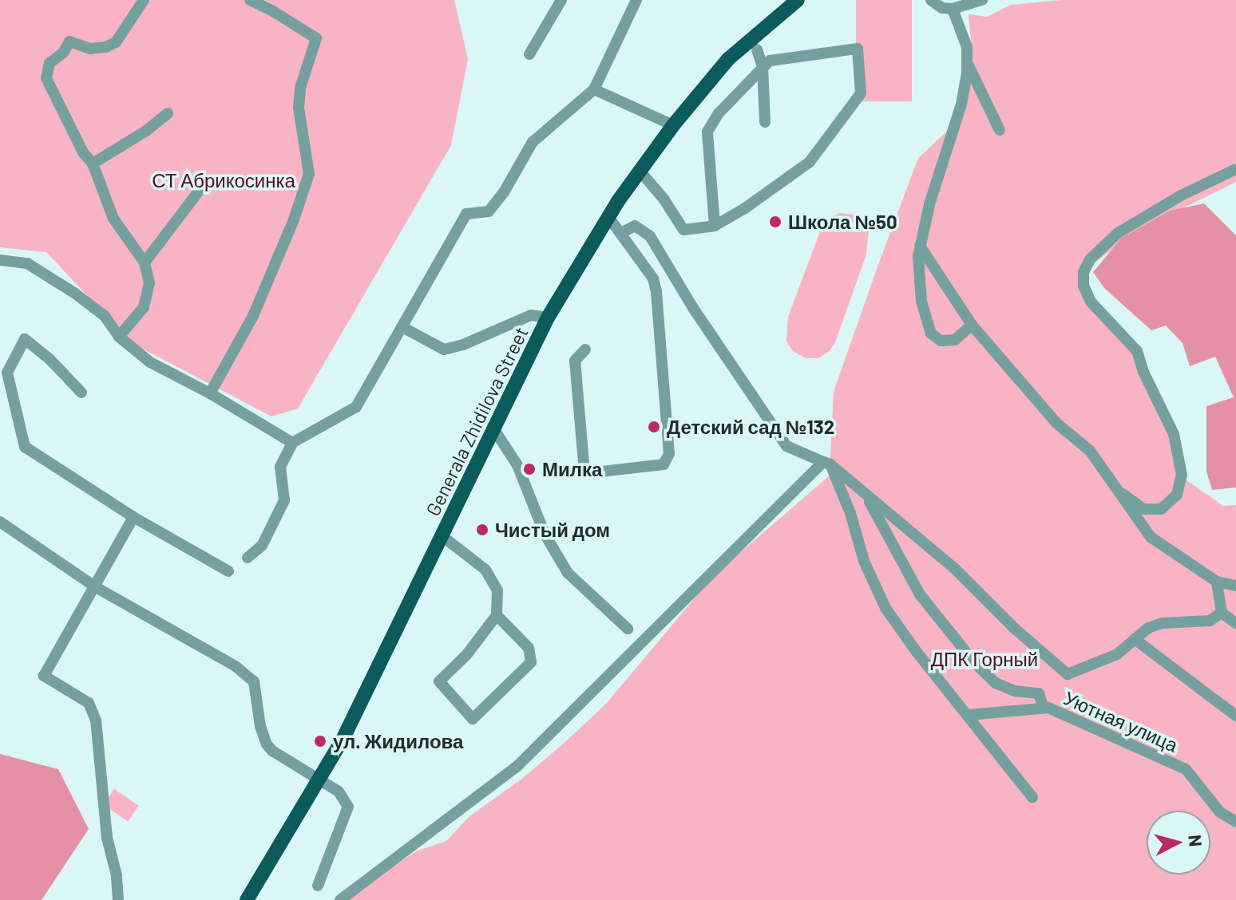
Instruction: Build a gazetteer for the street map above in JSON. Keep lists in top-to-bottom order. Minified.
{"streets":{"main road":["Generala Zhidilova Street"],"street":["Уютная улица"]},"parks":["СТ Абрикосинка","ДПК Горный"],"places":["Школа №50","Детский сад №132","Милка","Чистый дом","ул. Жидилова"],"north":"right"}
